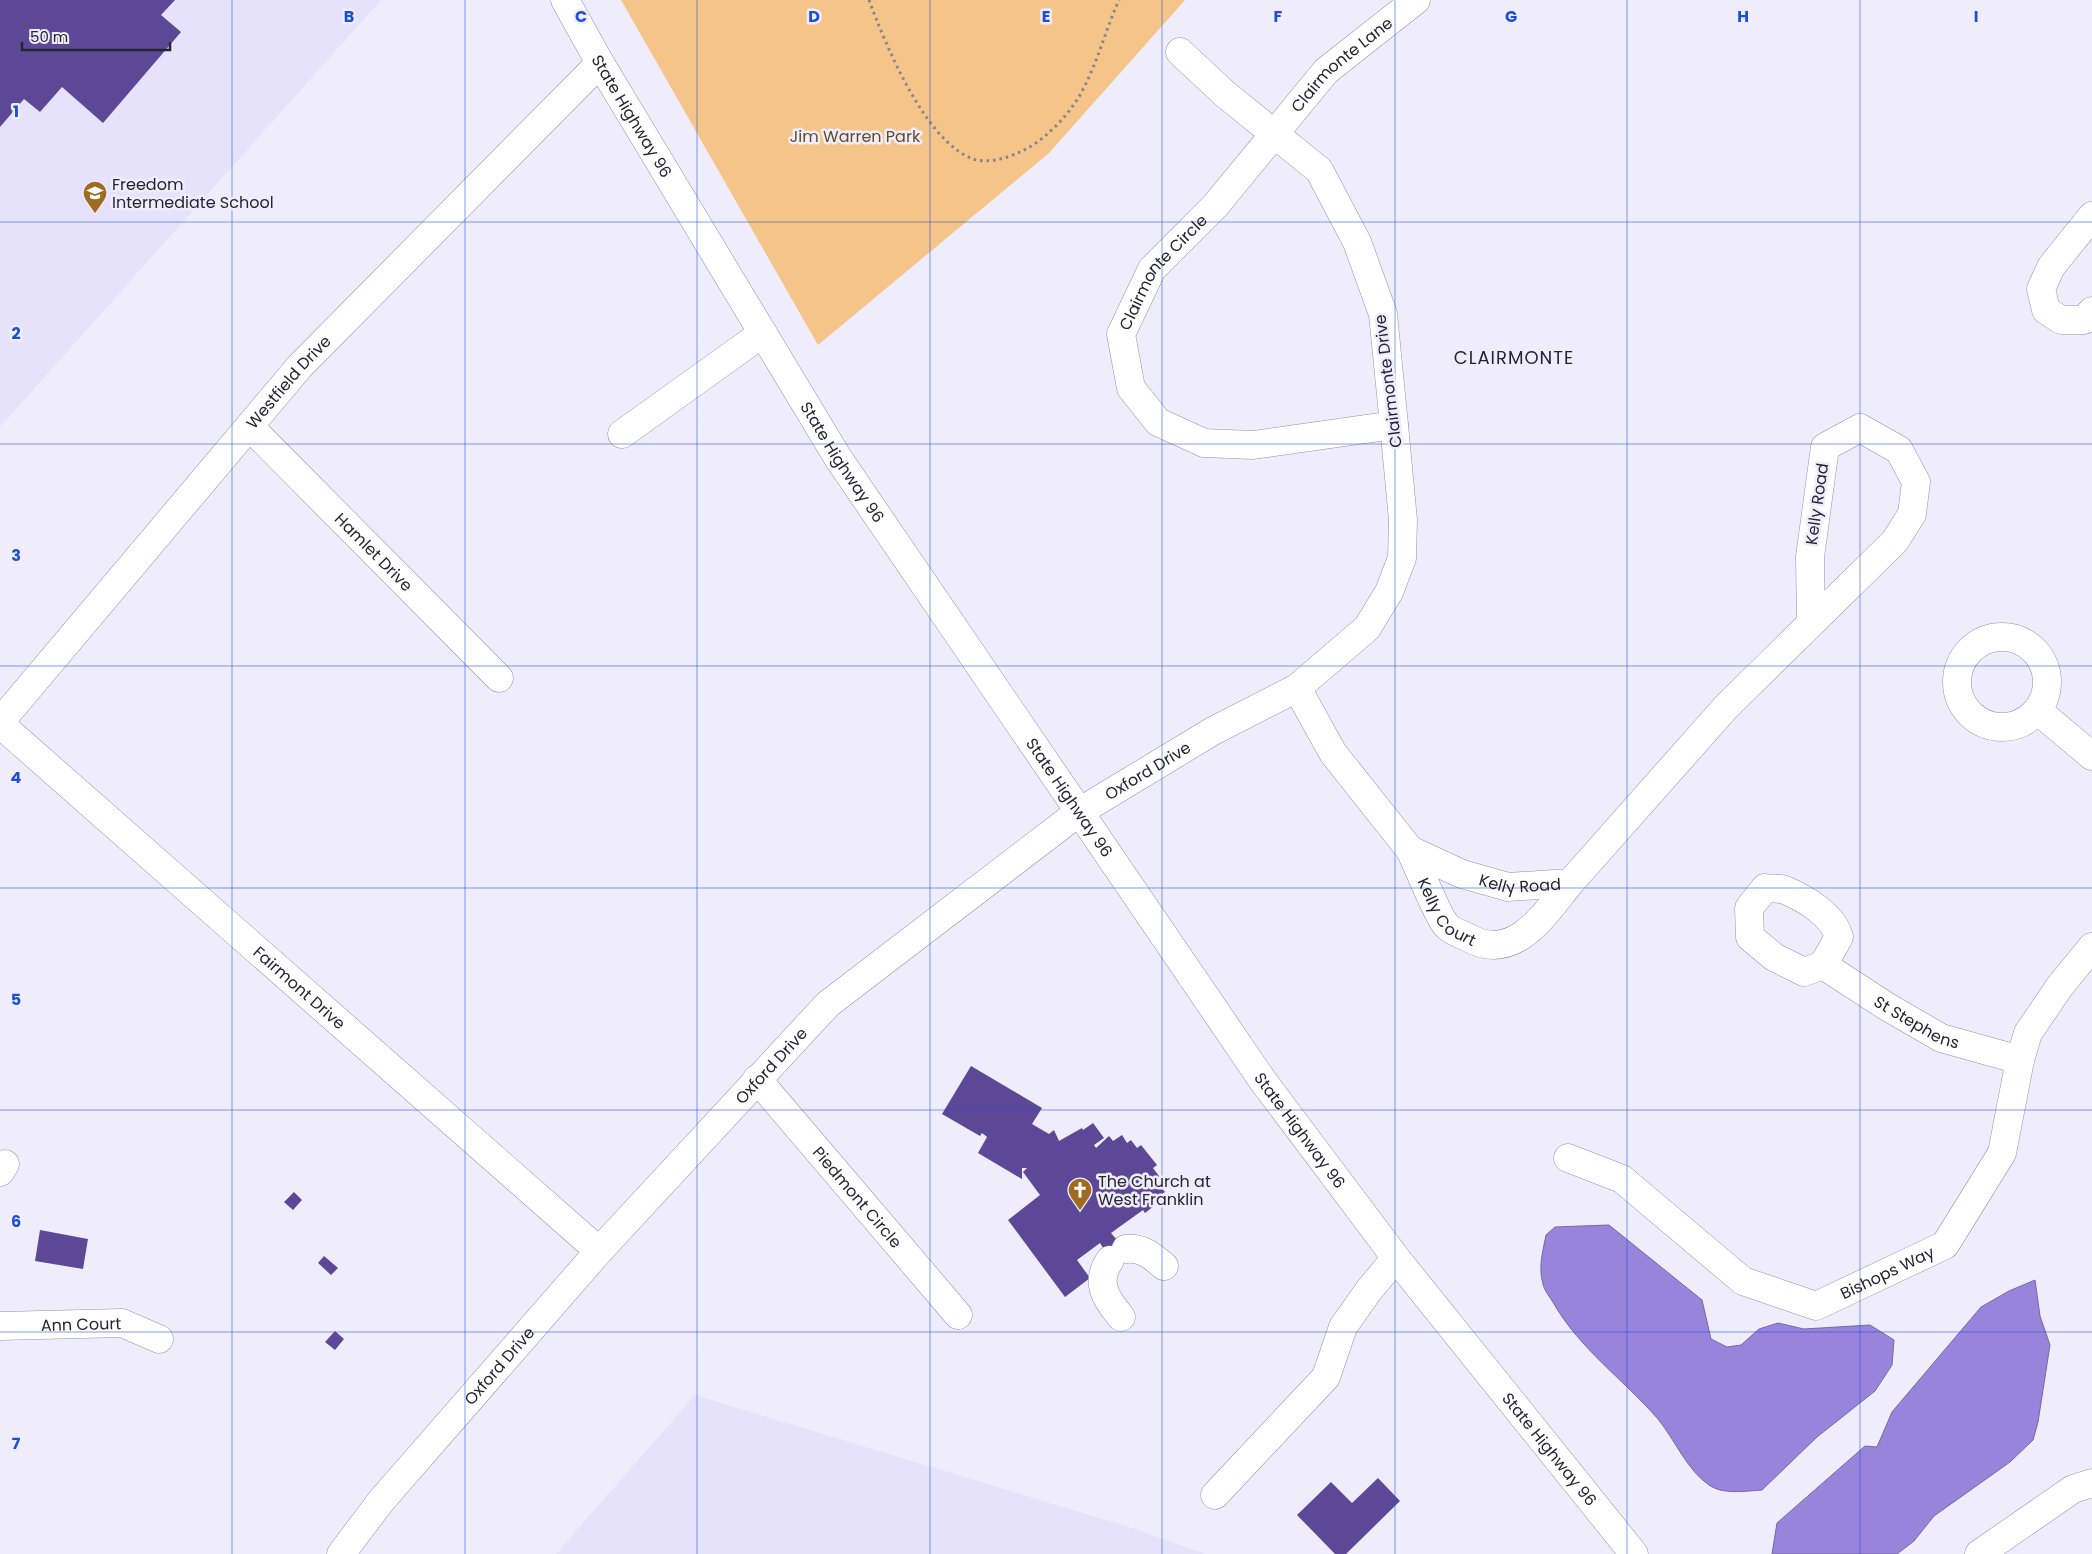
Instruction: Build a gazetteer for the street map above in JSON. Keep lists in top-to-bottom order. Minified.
{"streets":{"street":["Clairmonte Lane","State Highway 96","Clairmonte Circle","Clairmonte Drive","Westfield Drive","Kelly Road","Hamlet Drive","Oxford Drive","Kelly Court","Fairmont Drive","St Stephens","Piedmont Circle","Bishops Way","Ann Court"]},"crossings":[["Clairmonte Lane","Clairmonte Circle"],["Clairmonte Lane","Clairmonte Drive"],["State Highway 96","Westfield Drive"],["State Highway 96","Oxford Drive"],["Clairmonte Circle","Clairmonte Drive"],["Clairmonte Drive","Kelly Road"],["Clairmonte Drive","Oxford Drive"],["Westfield Drive","Hamlet Drive"],["Westfield Drive","Fairmont Drive"],["Kelly Road","Oxford Drive"],["Kelly Road","Kelly Court"],["Oxford Drive","Fairmont Drive"],["Oxford Drive","Piedmont Circle"],["St Stephens","Bishops Way"]],"districts":["CLAIRMONTE"],"parks":["Jim Warren Park"],"places":{"school or university":["Freedom Intermediate School"],"church":["The Church at West Franklin"]},"scale_bar":"50 m","grid":{"columns":["B","C","D","E","F","G","H","I"],"rows":["1","2","3","4","5","6","7"]}}
